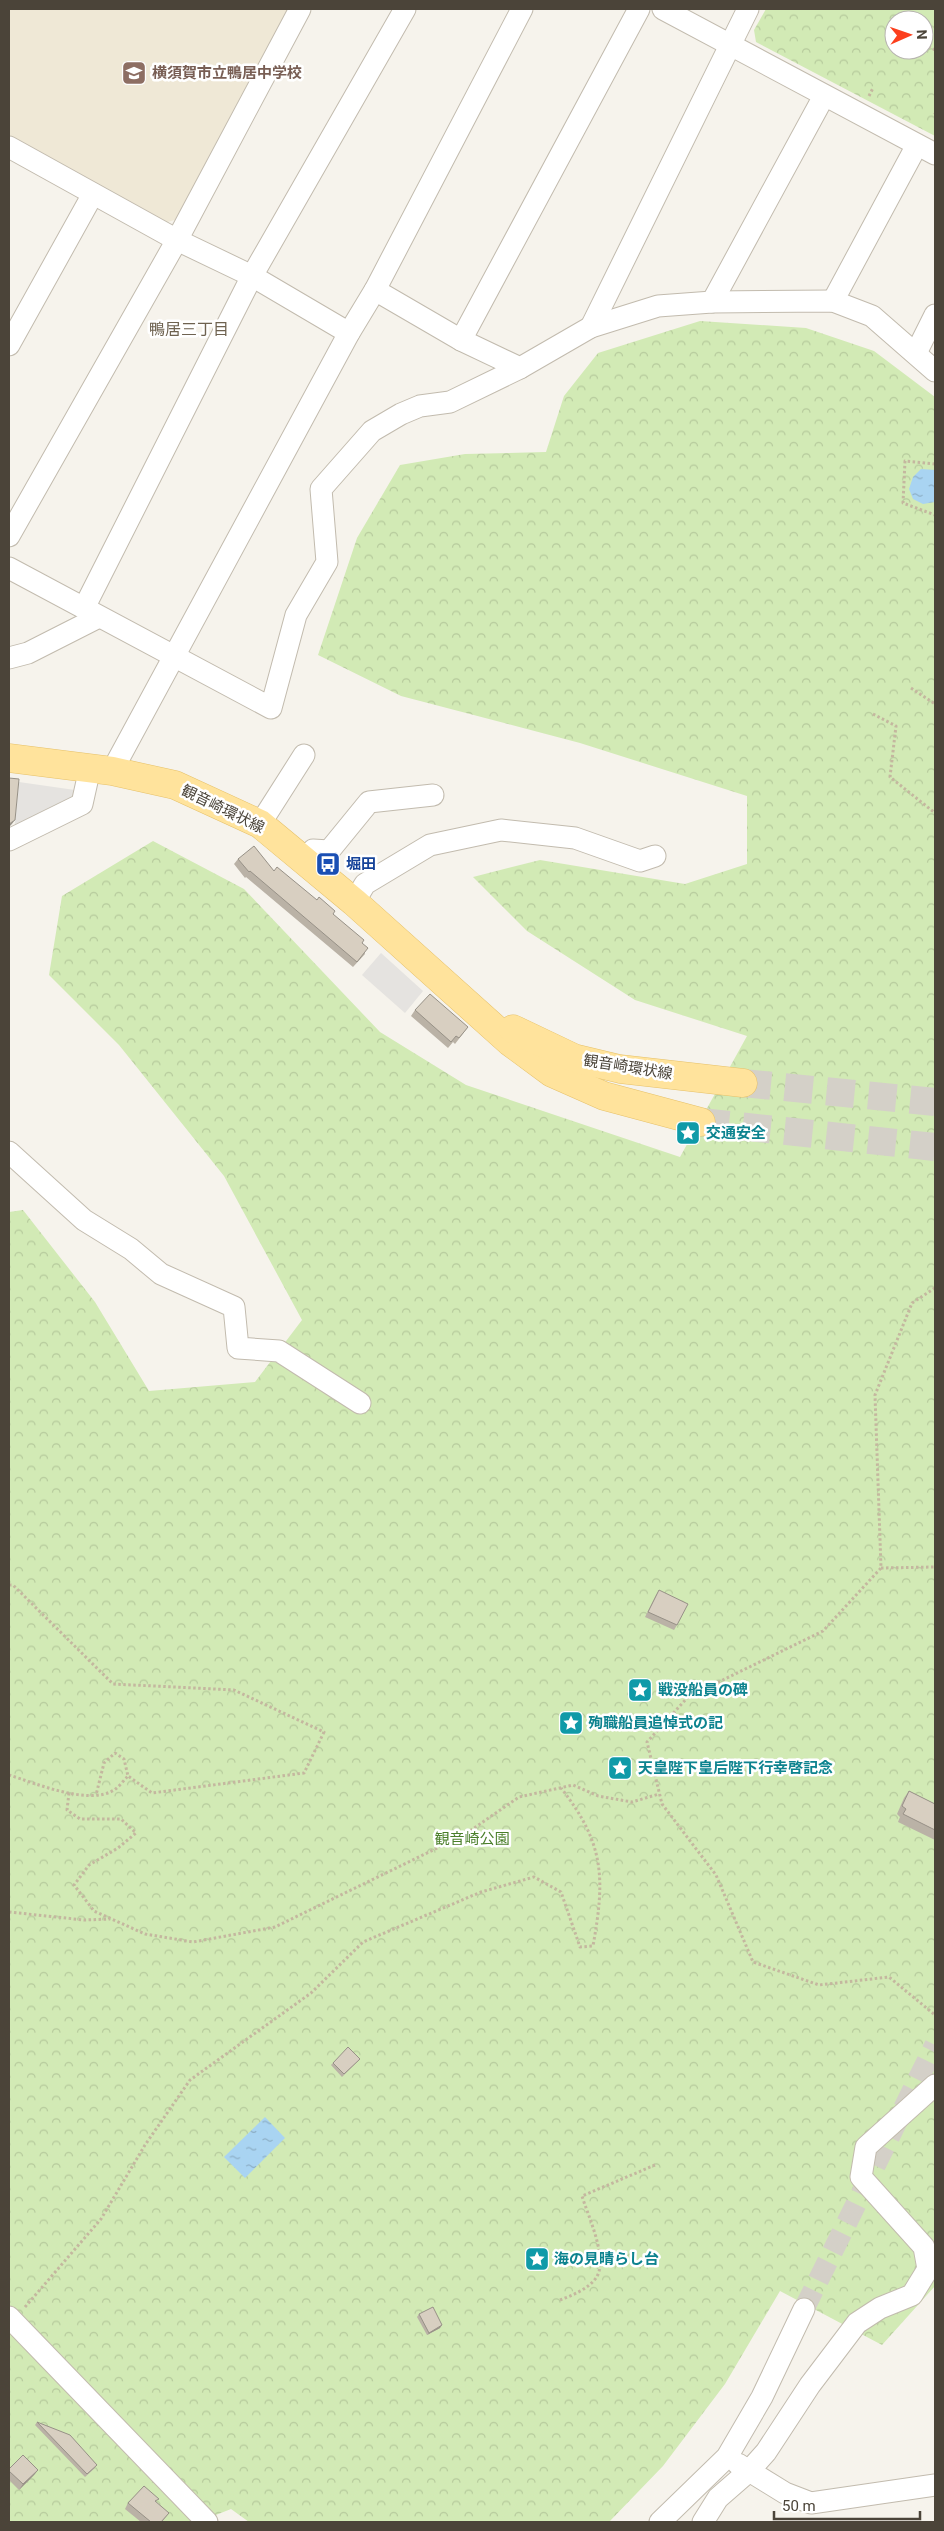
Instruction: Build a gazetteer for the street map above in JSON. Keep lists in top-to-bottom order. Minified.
{"streets":{"main road":["観音崎環状線"]},"districts":["鴨居三丁目"],"parks":["観音崎公園"],"places":{"school or university":["横須賀市立鴨居中学校"],"bus stop":["堀田"],"place":["交通安全","戦没船員の碑","殉職船員追悼式の記","天皇陛下皇后陛下行幸啓記念","海の見晴らし台"]},"scale_bar":"50 m","north":"right"}
